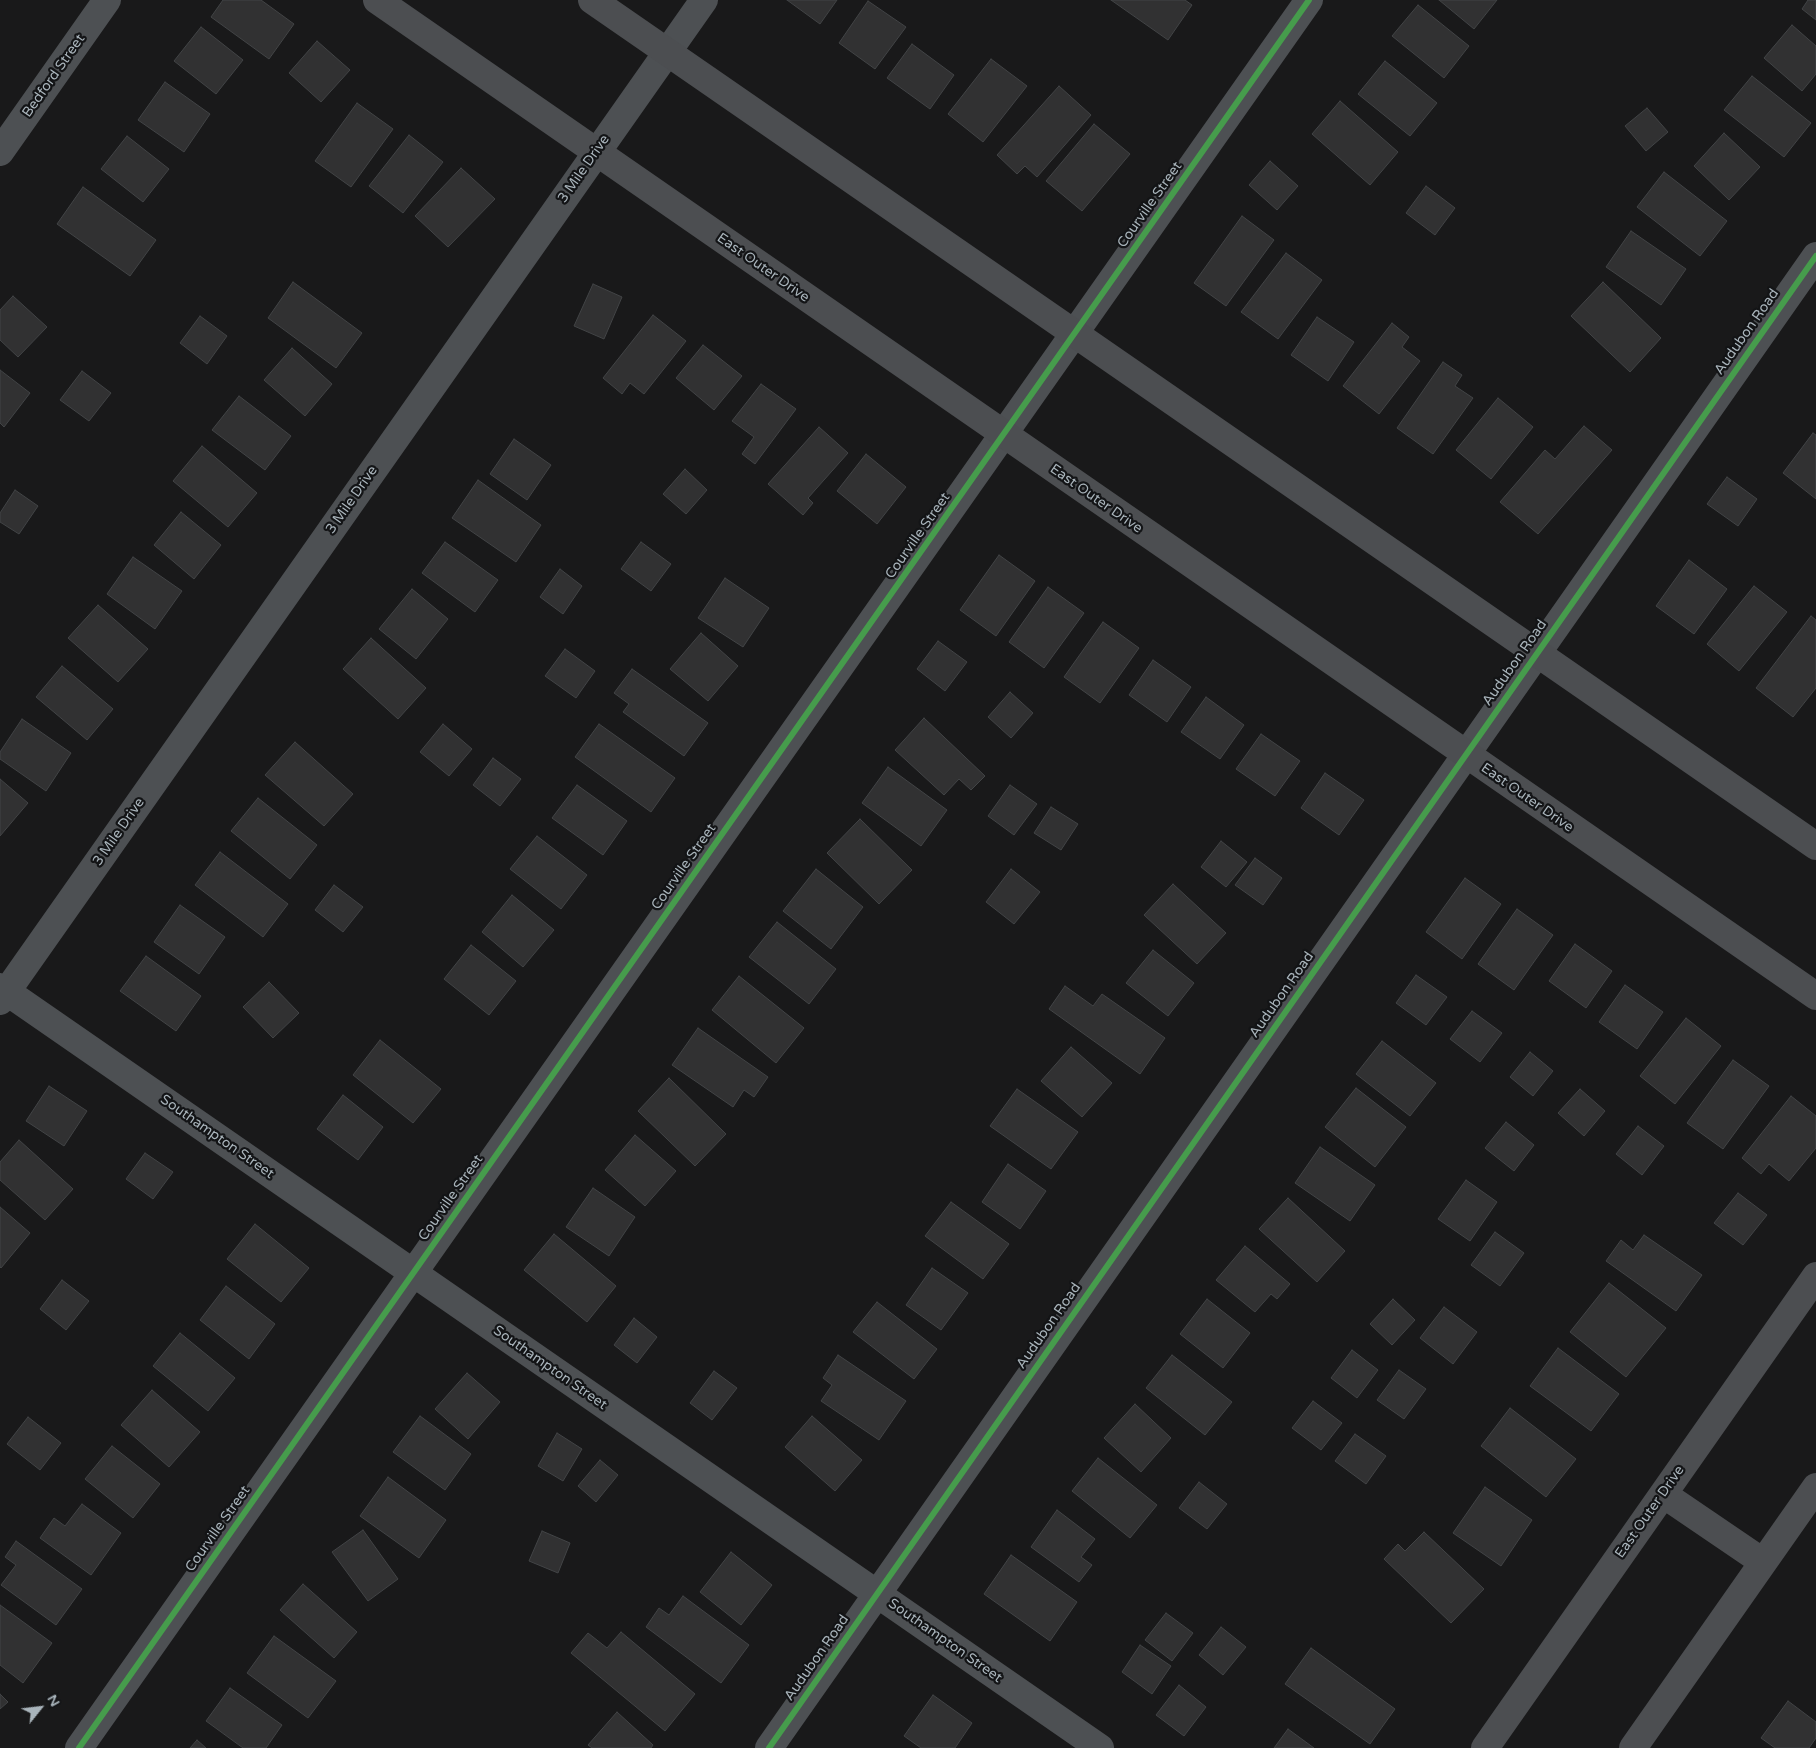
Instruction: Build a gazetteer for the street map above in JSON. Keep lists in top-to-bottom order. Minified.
{"streets":{"street":["Bedford Street","3 Mile Drive","Courville Street","East Outer Drive","Audubon Road","Southampton Street"]},"crossings":[["3 Mile Drive","East Outer Drive"],["3 Mile Drive","Southampton Street"],["Courville Street","East Outer Drive"],["Courville Street","Southampton Street"],["East Outer Drive","Audubon Road"],["Audubon Road","Southampton Street"]],"north":"top right"}
